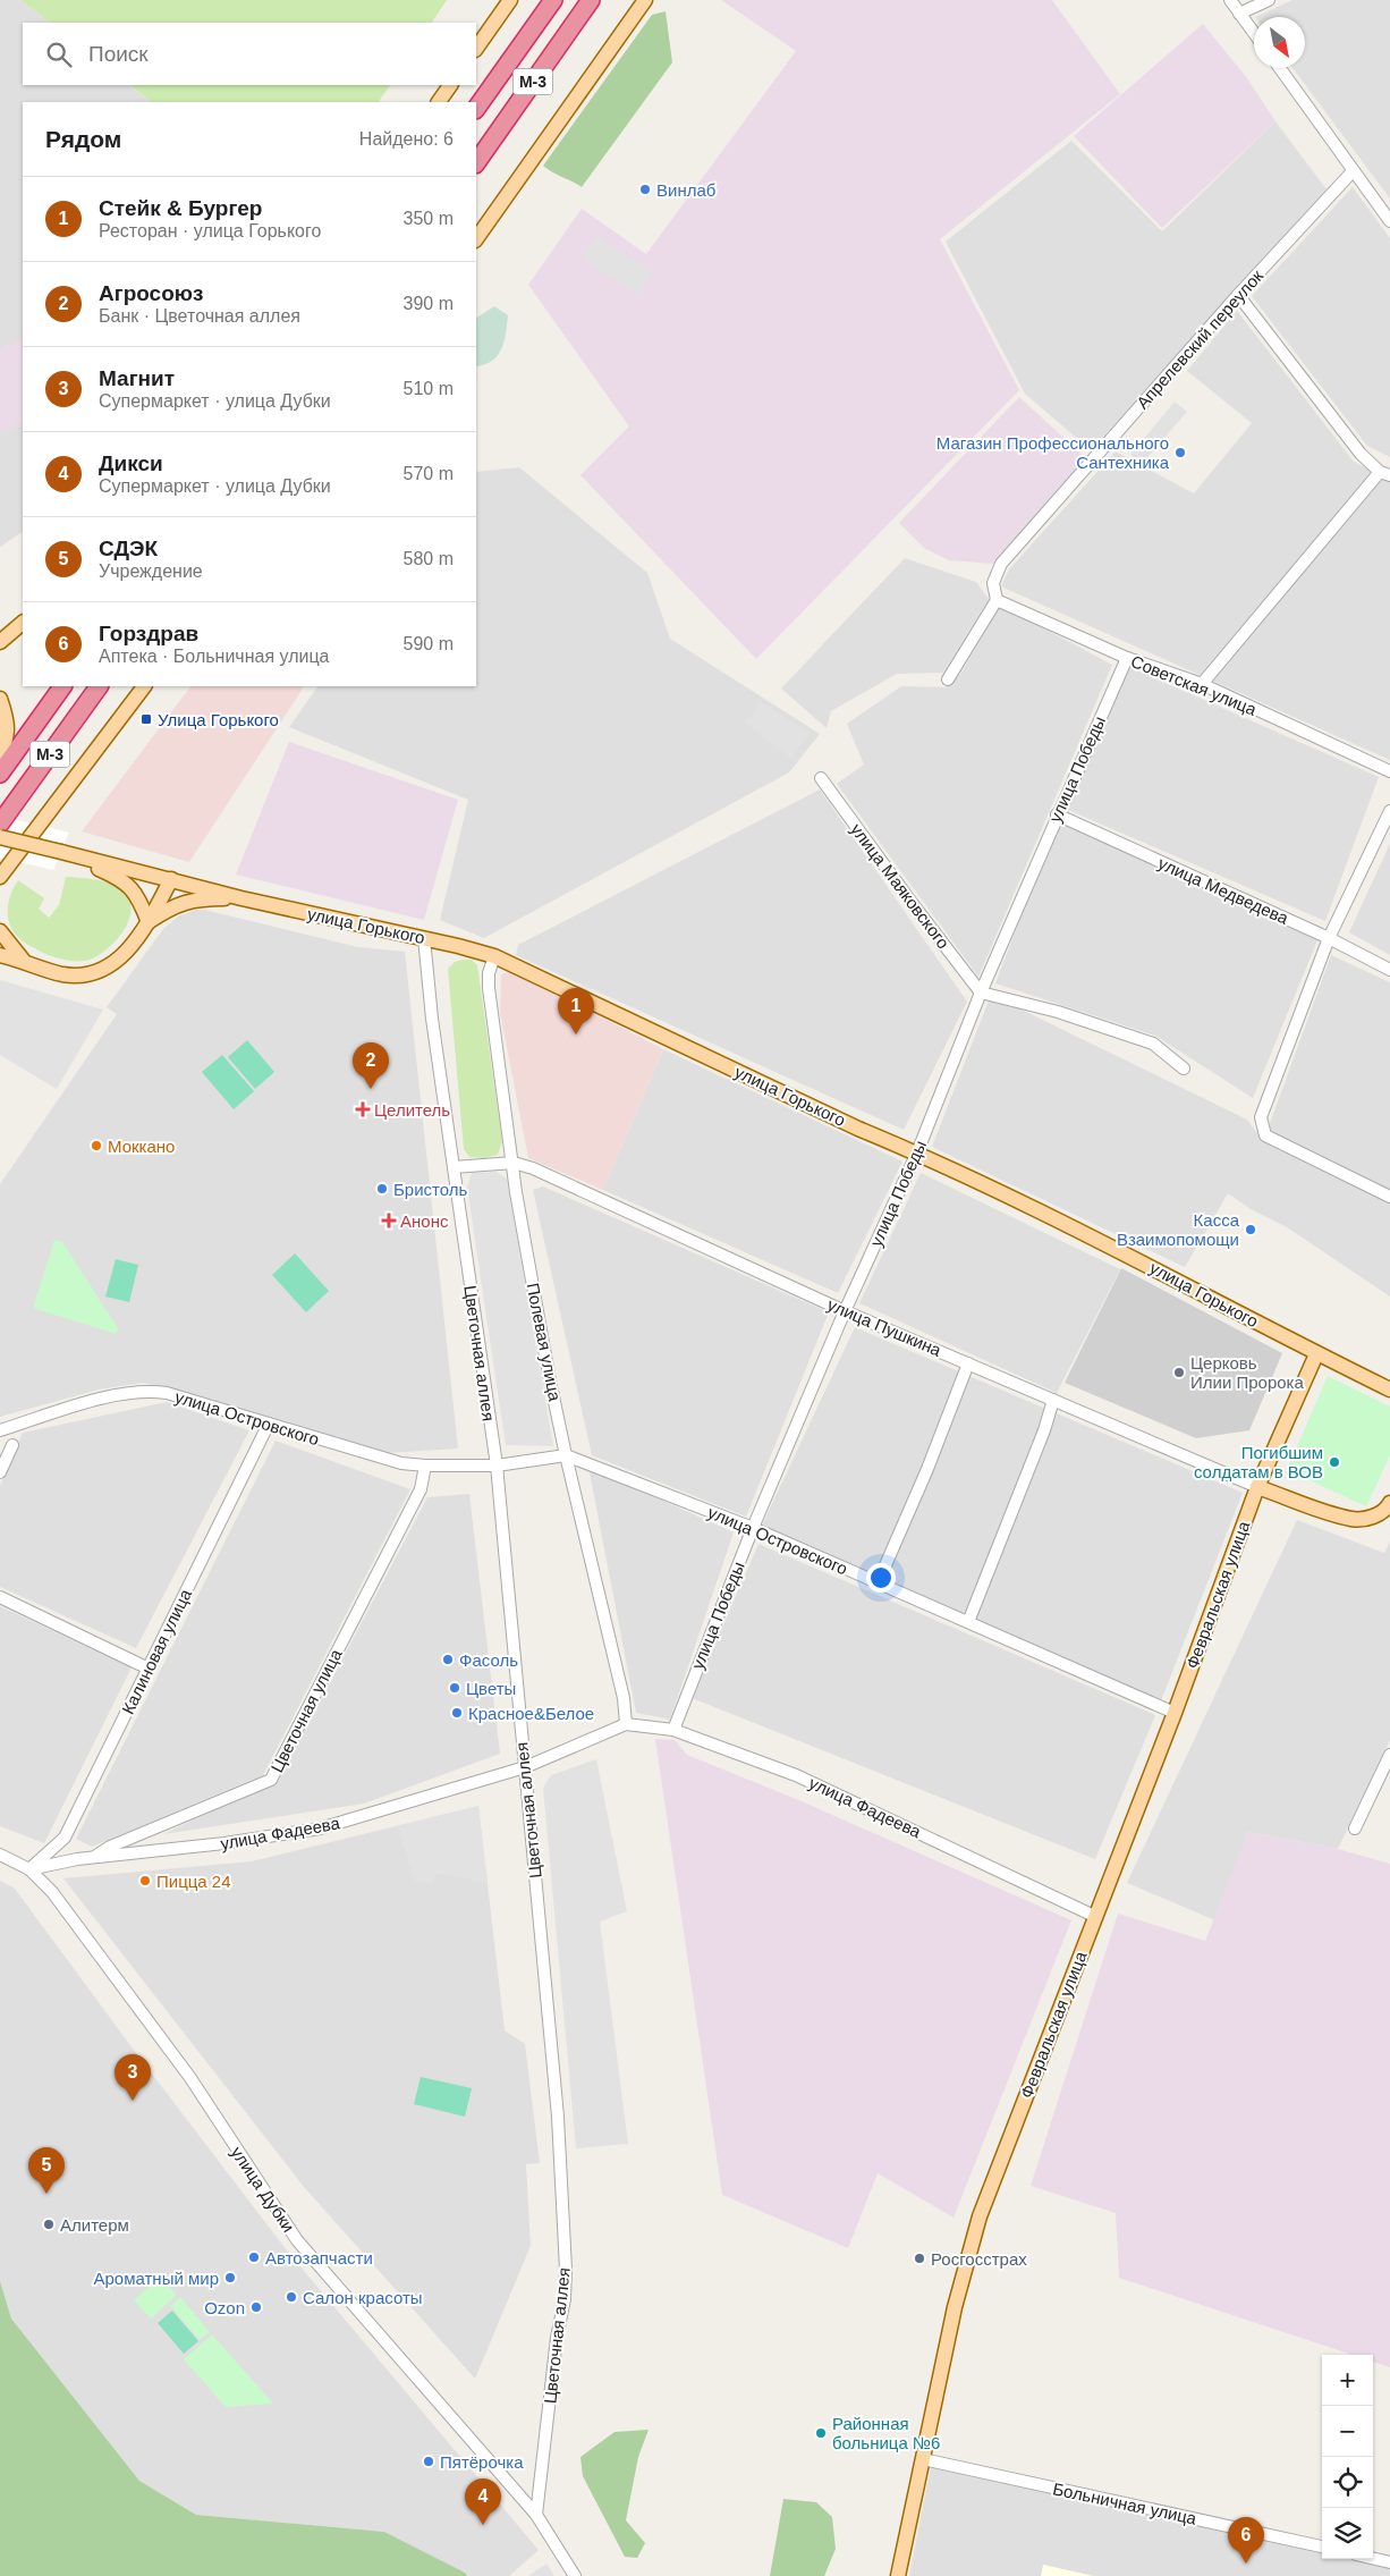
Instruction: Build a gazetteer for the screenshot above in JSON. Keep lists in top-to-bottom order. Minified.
{"streets":{"highway":["М-3"],"main road":["улица Горького","Февральская улица"],"street":["Апрелевский переулок","Советская улица","улица Победы","улица Маяковского","улица Медведева","улица Пушкина","Полевая улица","Цветочная аллея","улица Островского","Калиновая улица","Цветочная улица","улица Фадеева","улица Дубки","Больничная улица"]},"crossings":[["Апрелевский переулок","Советская улица"],["Советская улица","улица Победы"],["улица Победы","улица Маяковского"],["улица Победы","улица Медведева"],["улица Победы","улица Горького"],["улица Победы","улица Пушкина"],["улица Победы","улица Островского"],["улица Победы","улица Фадеева"],["улица Горького","Полевая улица"],["улица Горького","Цветочная аллея"],["улица Горького","Февральская улица"],["улица Пушкина","Полевая улица"],["улица Пушкина","Февральская улица"],["Полевая улица","улица Островского"],["Полевая улица","улица Фадеева"],["Цветочная аллея","улица Островского"],["Цветочная аллея","улица Фадеева"],["Цветочная аллея","улица Дубки"],["улица Островского","Февральская улица"],["улица Островского","Калиновая улица"],["улица Островского","Цветочная улица"],["Февральская улица","улица Фадеева"],["Февральская улица","Больничная улица"],["Калиновая улица","улица Фадеева"],["Калиновая улица","улица Дубки"],["Цветочная улица","улица Фадеева"],["улица Фадеева","улица Дубки"]],"places":{"other":["Винлаб","Магазин Профессионального Сантехника","Моккано","Бристоль","Касса Взаимопомощи","Церковь Илии Пророка","Погибшим солдатам в ВОВ","Фасоль","Цветы","Красное&Белое","Пицца 24","Алитерм","Автозапчасти","Росгосстрах","Ароматный мир","Салон красоты","Ozon","Районная больница №6","Пятёрочка"],"transit":["Улица Горького"],"health":["Целитель","Анонс"]},"north":"bottom right","page":{"search":"Поиск","heading":["Рядом","Найдено: 6"],"list":[{"mark":"1","name":"Стейк & Бургер","note":"Ресторан · улица Горького","value":"350 m"},{"mark":"2","name":"Агросоюз","note":"Банк · Цветочная аллея","value":"390 m"},{"mark":"3","name":"Магнит","note":"Супермаркет · улица Дубки","value":"510 m"},{"mark":"4","name":"Дикси","note":"Супермаркет · улица Дубки","value":"570 m"},{"mark":"5","name":"СДЭК","note":"Учреждение","value":"580 m"},{"mark":"6","name":"Горздрав","note":"Аптека · Больничная улица","value":"590 m"}],"pins":["1","2","3","5","4","6"],"map_buttons":["+","−"]}}
